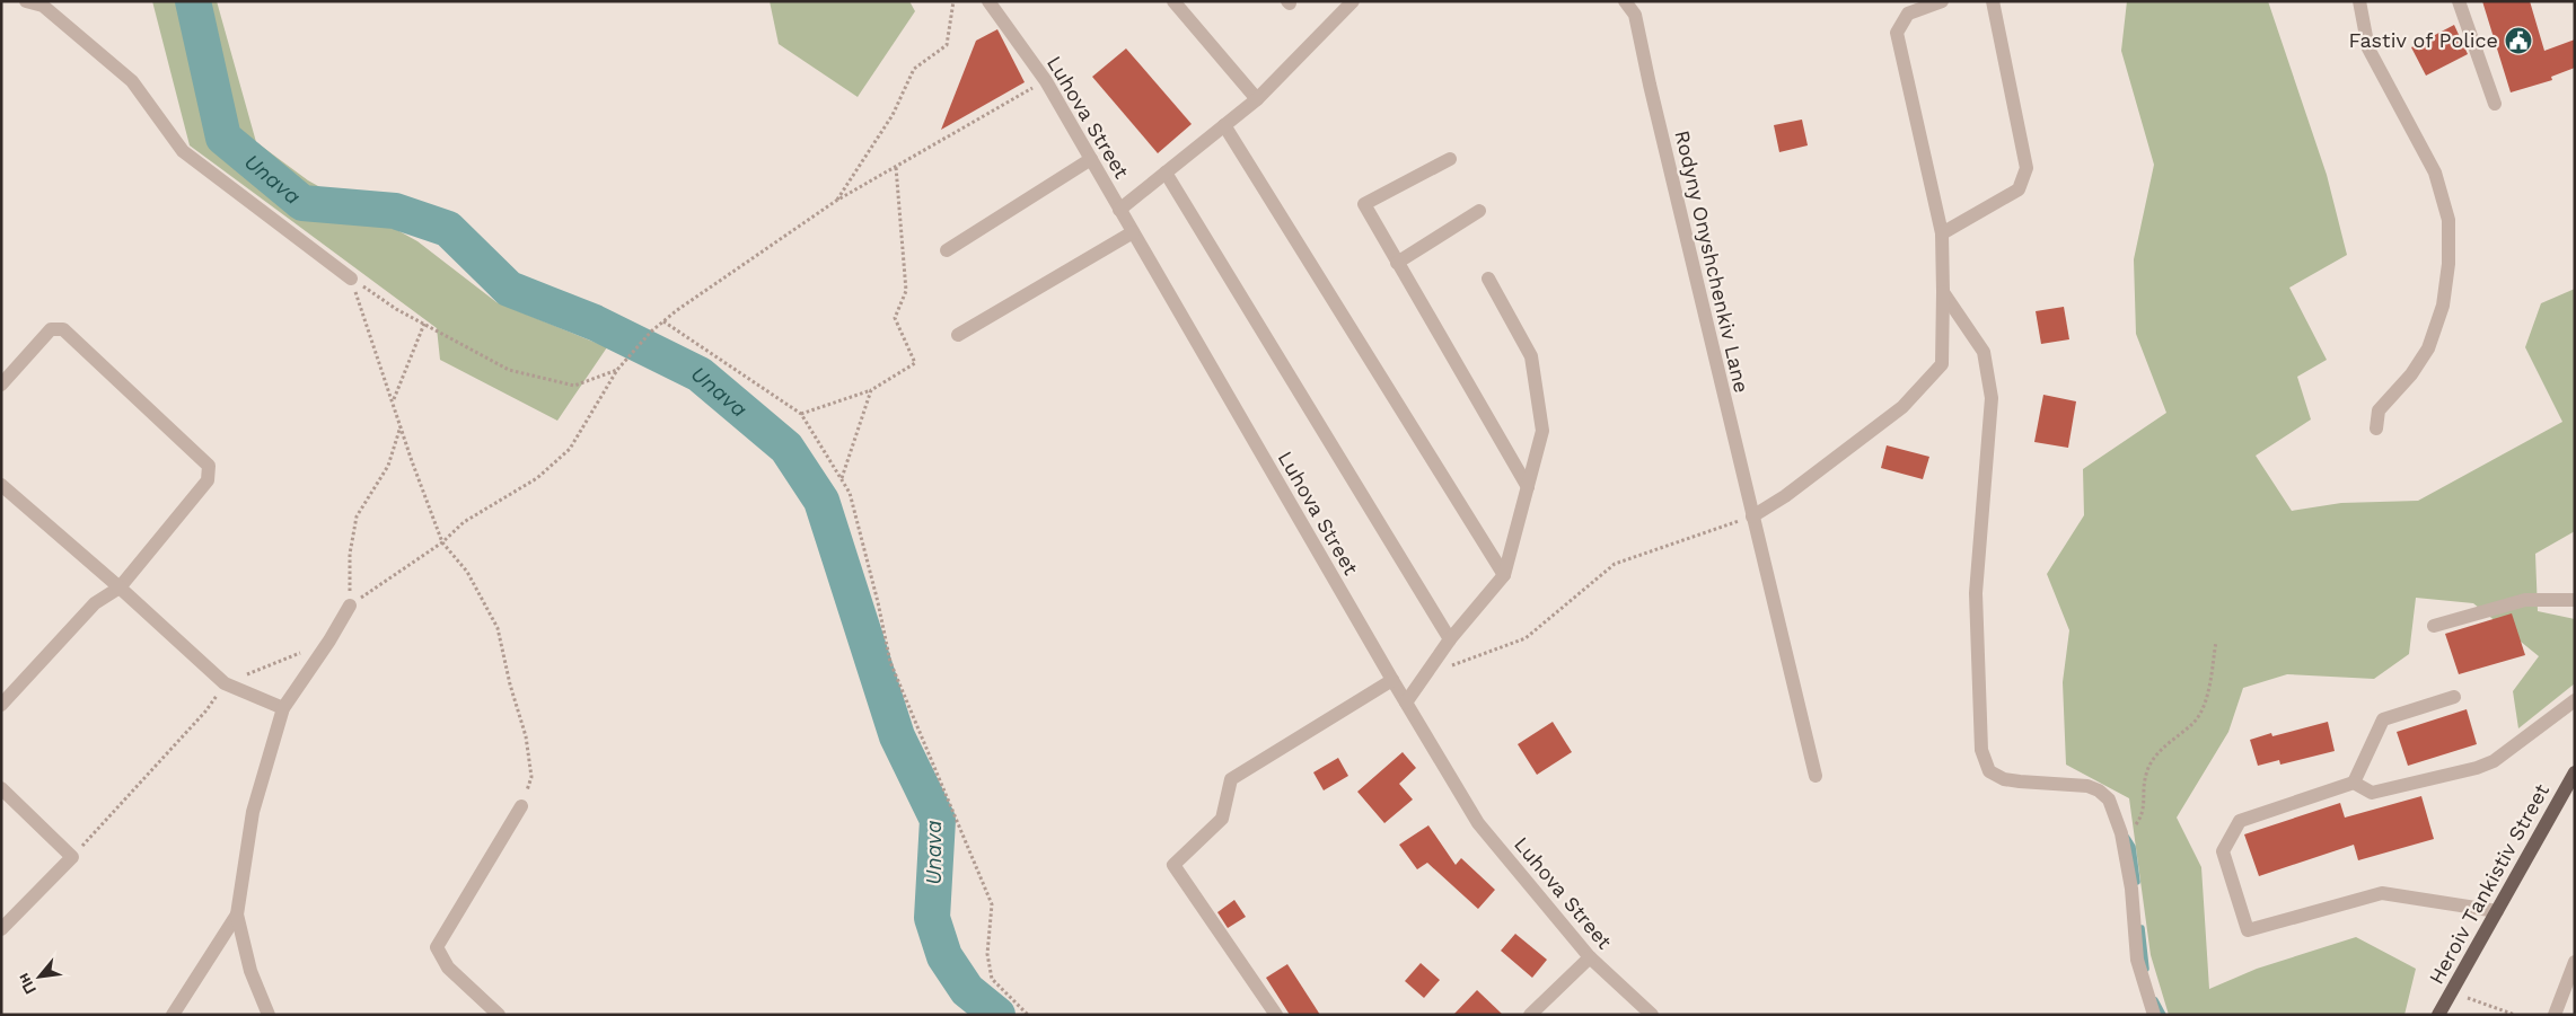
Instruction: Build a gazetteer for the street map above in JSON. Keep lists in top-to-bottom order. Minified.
{"streets":{"main road":["Heroiv Тankistiv Street"],"street":["Luhova Street","Rodyny Onyshchenkiv Lane"]},"water":["Unava"],"places":{"public building":["Fastiv of Police"]},"north":"bottom left"}
